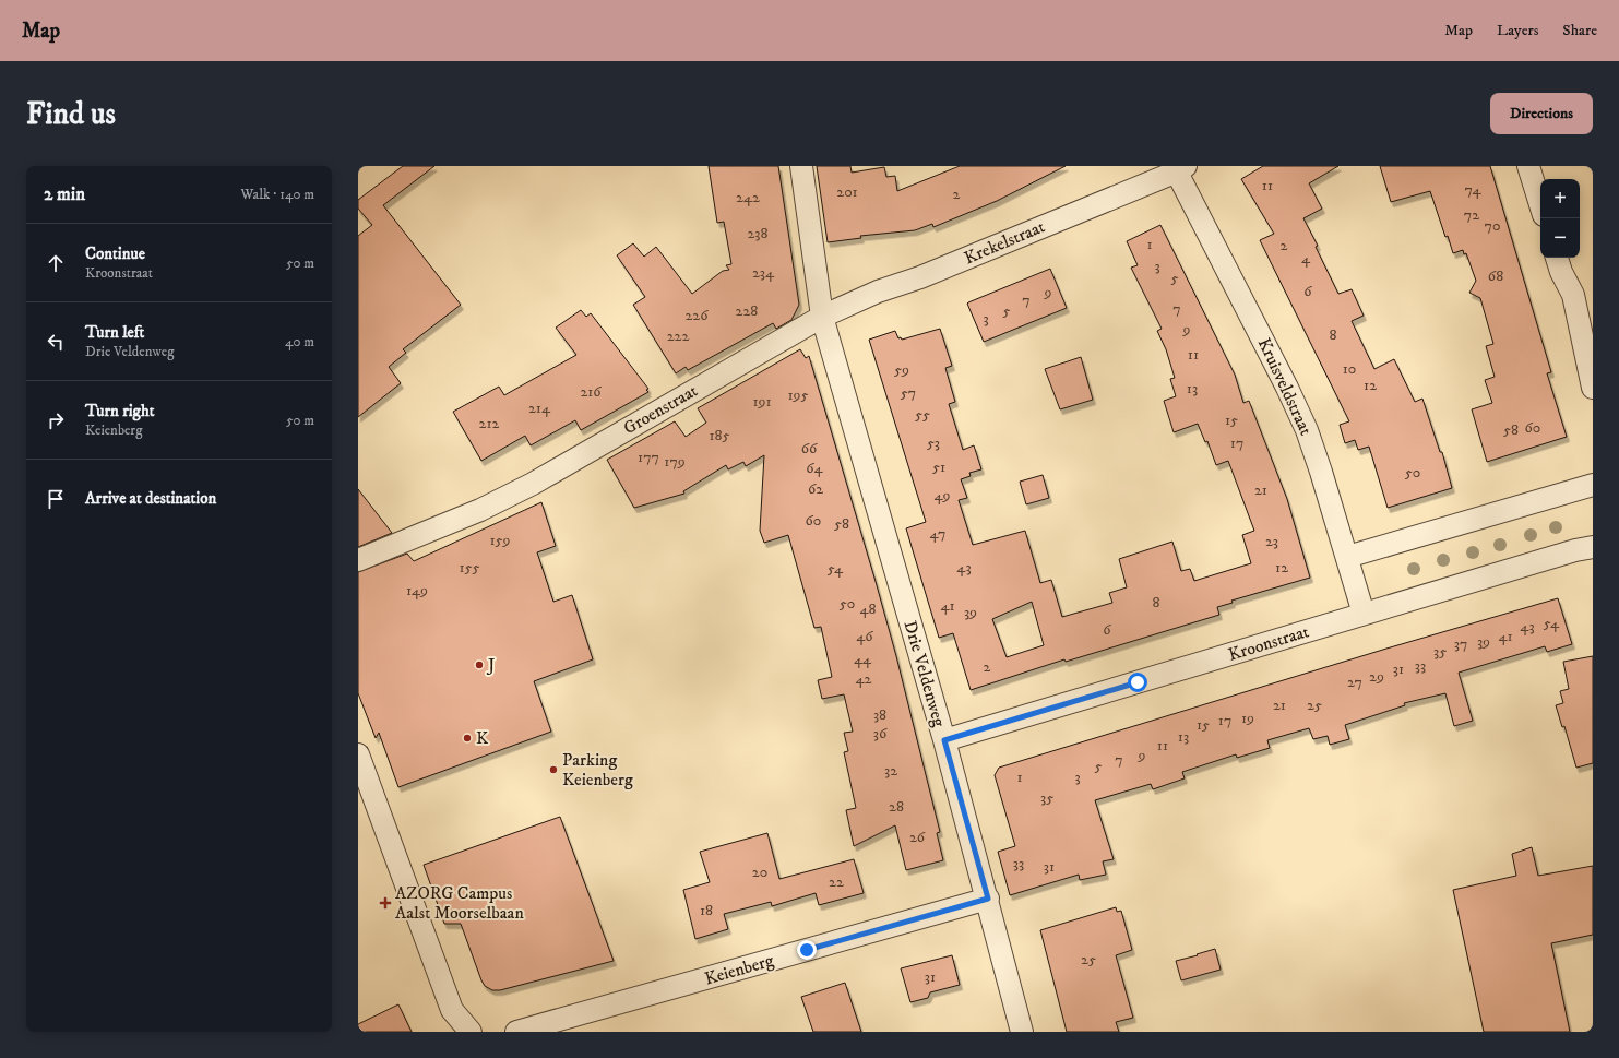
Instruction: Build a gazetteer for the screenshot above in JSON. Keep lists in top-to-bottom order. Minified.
{"streets":{"street":["Krekelstraat","Kruisveldstraat","Groenstraat","Kroonstraat","Drie Veldenweg","Keienberg"]},"crossings":[["Krekelstraat","Kruisveldstraat"],["Krekelstraat","Groenstraat"],["Krekelstraat","Drie Veldenweg"],["Kruisveldstraat","Kroonstraat"],["Groenstraat","Drie Veldenweg"],["Kroonstraat","Drie Veldenweg"],["Drie Veldenweg","Keienberg"]],"places":{"other":["J","K","Parking Keienberg"],"health":["AZORG Campus Aalst Moorselbaan"]},"house_numbers":["11","74","201","2","242","72","70","238","1","2","4","3","234","68","5","6","9","7","7","228","5","226","3","9","8","222","11","10","59","12","13","216","57","195","191","214","55","15","212","60","58","185","53","17","66","177","179","51","64","50","62","21","49","60","58","47","159","23","155","43","12","54","149","8","50","41","48","39","54","43","6","46","41","39","37","35","44","33","2","31","29","42","27","21","25","38","19","17","15","36","13","11","9","7","5","32","1","3","35","28","26","33","31","20","22","18","25","31"],"page":{"header":"Map","nav":["Map","Layers","Share"],"buttons":"Directions","title":"Find us","heading":["2 min","Walk · 140 m"],"map_buttons":["+","−"],"list":[["Continue","Kroonstraat","50 m"],["Turn left","Drie Veldenweg","40 m"],["Turn right","Keienberg","50 m"],"Arrive at destination"]}}
